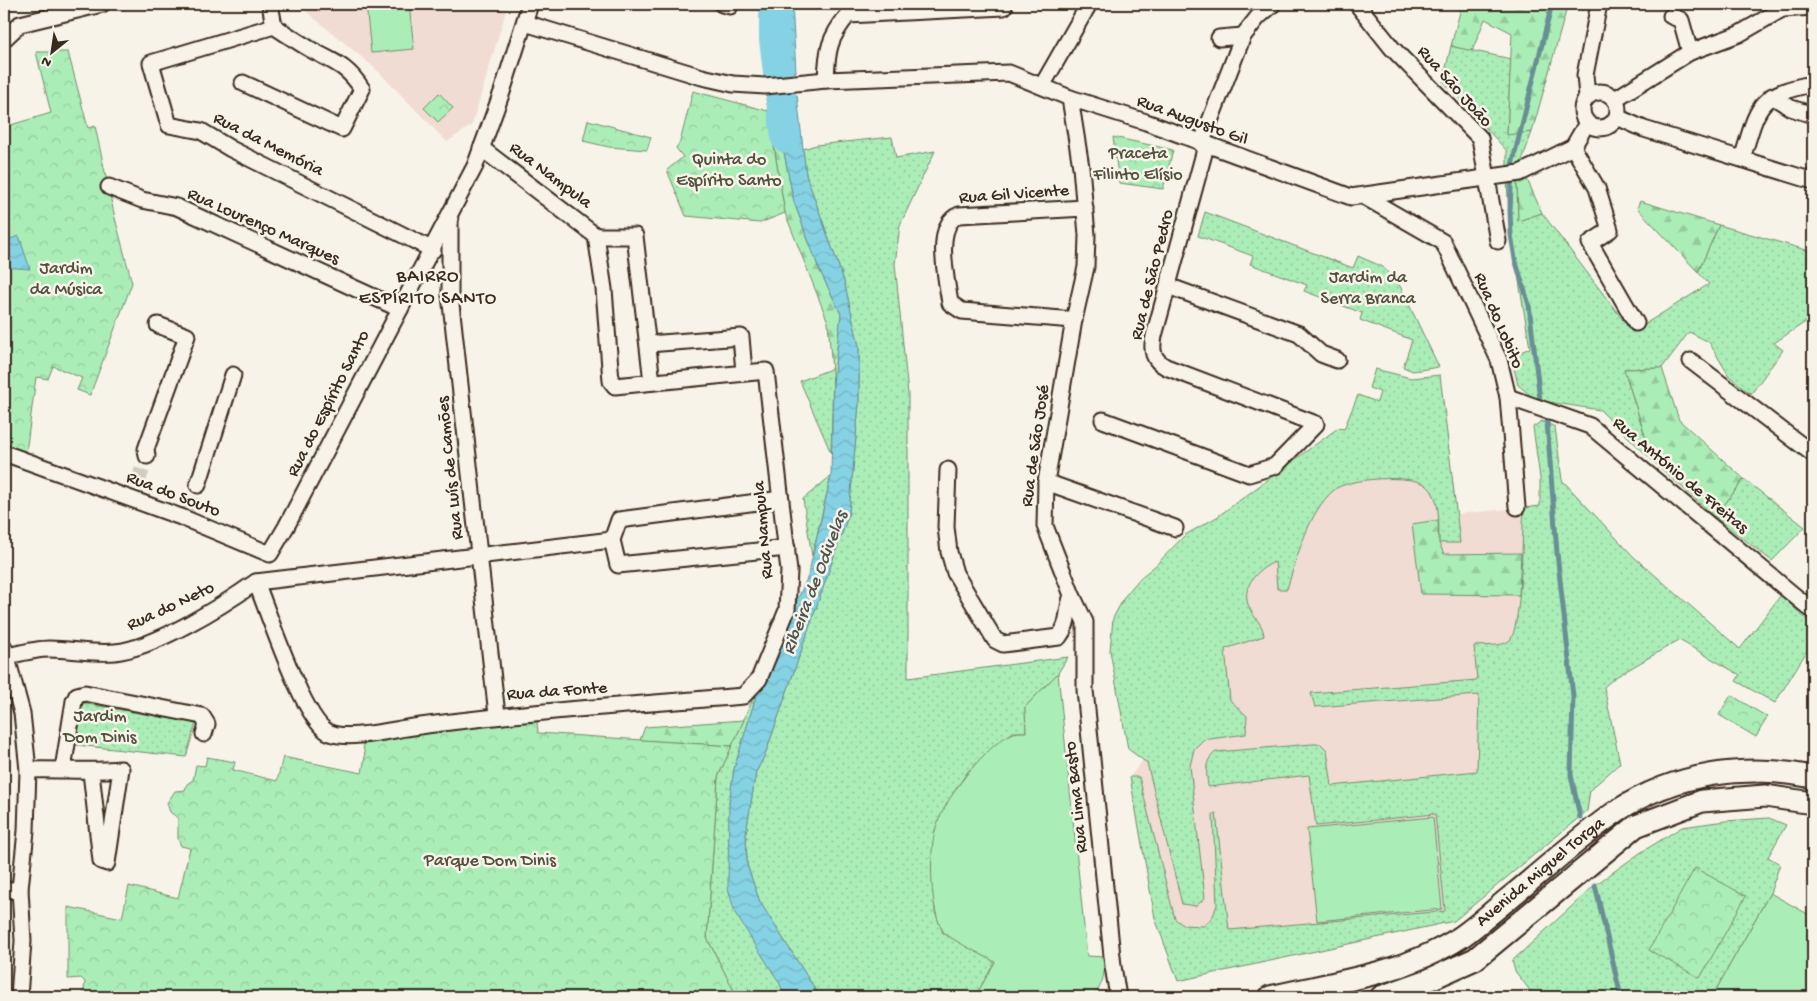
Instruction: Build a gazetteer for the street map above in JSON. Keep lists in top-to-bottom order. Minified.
{"streets":{"main road":["Avenida Miguel Torga"],"street":["Rua São João","Rua Augusto Gil","Rua da Memória","Rua Nampula","Rua Gil Vicente","Rua Lourenço Marques","Rua de São Pedro","Rua do Lobito","Rua do Espírito Santo","Rua de São José","Rua Luís de Camões","Rua António de Freitas","Rua do Souto","Rua do Neto","Rua da Fonte","Rua Lima Basto"]},"crossings":[["Rua São João","Rua Augusto Gil"],["Rua Augusto Gil","Rua de São Pedro"],["Rua Augusto Gil","Rua do Lobito"],["Rua Augusto Gil","Rua do Espírito Santo"],["Rua Augusto Gil","Rua de São José"],["Rua da Memória","Rua do Espírito Santo"],["Rua Nampula","Rua do Espírito Santo"],["Rua Nampula","Rua da Fonte"],["Rua Gil Vicente","Rua de São José"],["Rua Lourenço Marques","Rua do Espírito Santo"],["Rua do Lobito","Rua António de Freitas"],["Rua do Espírito Santo","Rua Luís de Camões"],["Rua do Espírito Santo","Rua do Souto"],["Rua de São José","Rua Lima Basto"],["Rua Luís de Camões","Rua da Fonte"],["Rua do Neto","Rua da Fonte"]],"districts":["BAIRRO ESPÍRITO SANTO"],"water":["Ribeira de Odivelas"],"parks":["Praceta Filinto Elísio","Quinta do Espírito Santo","Jardim da Música","Jardim da Serra Branca","Jardim Dom Dinis","Parque Dom Dinis"],"north":"bottom left"}
